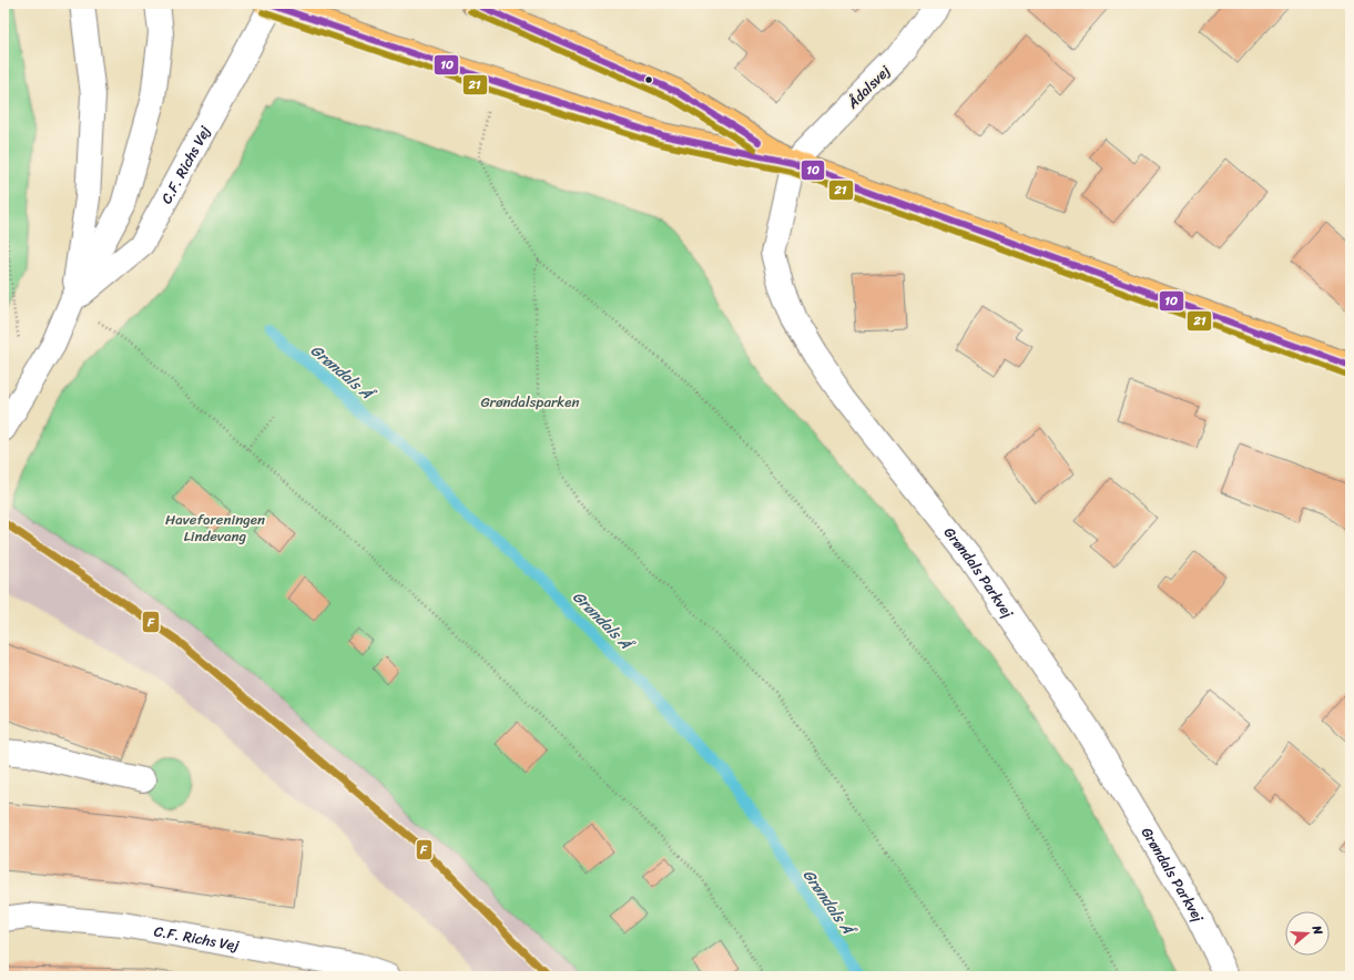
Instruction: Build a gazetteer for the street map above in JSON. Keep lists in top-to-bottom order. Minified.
{"streets":{"street":["Ådalsvej","C.F. Richs Vej","Grøndals Parkvej"]},"crossings":[["Ådalsvej","Grøndals Parkvej"]],"water":["Grøndals Å"],"parks":["Grøndalsparken","Haveforeningen Lindevang"],"lines":["transit line 10","transit line 21","transit line F"],"north":"right"}
